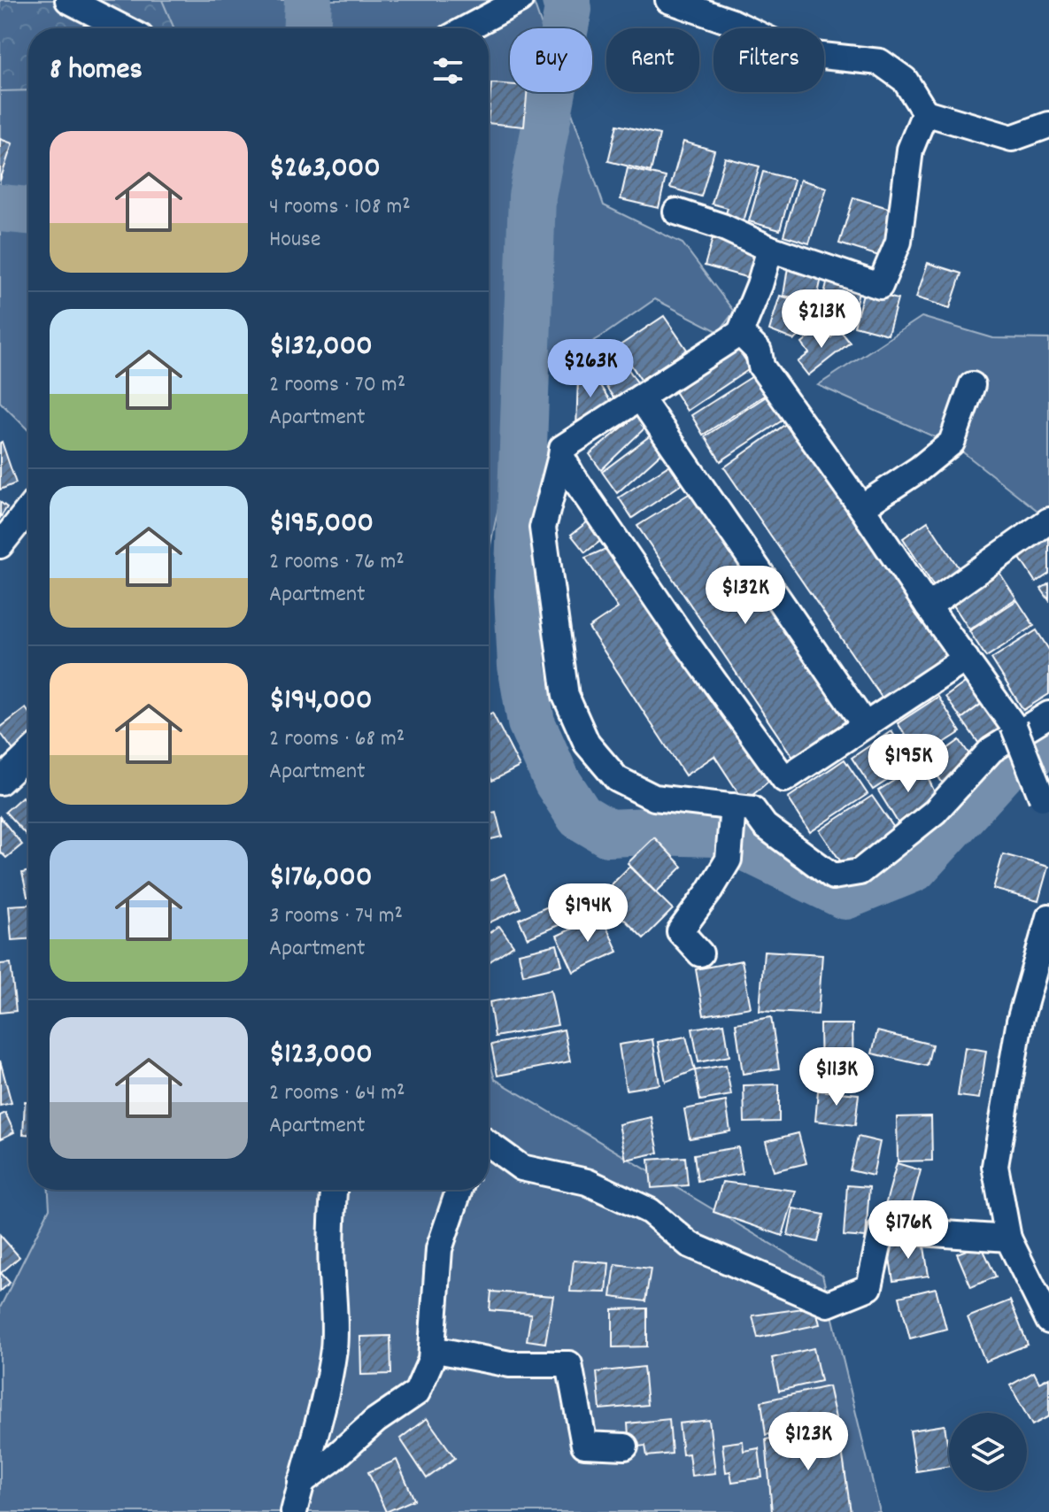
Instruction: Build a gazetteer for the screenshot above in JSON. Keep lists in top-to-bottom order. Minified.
{"page":{"chip":["Buy","Rent","Filters"],"heading":"8 homes","list":[{"name":"$263,000","note":"4 rooms · 108 m² · House"},{"name":"$132,000","note":"2 rooms · 70 m² · Apartment"},{"name":"$195,000","note":"2 rooms · 76 m² · Apartment"},{"name":"$194,000","note":"2 rooms · 68 m² · Apartment"},{"name":"$176,000","note":"3 rooms · 74 m² · Apartment"},{"name":"$123,000","note":"2 rooms · 64 m² · Apartment"}],"price":["$213K","$263K","$132K","$195K","$194K","$113K","$176K","$123K"]}}
